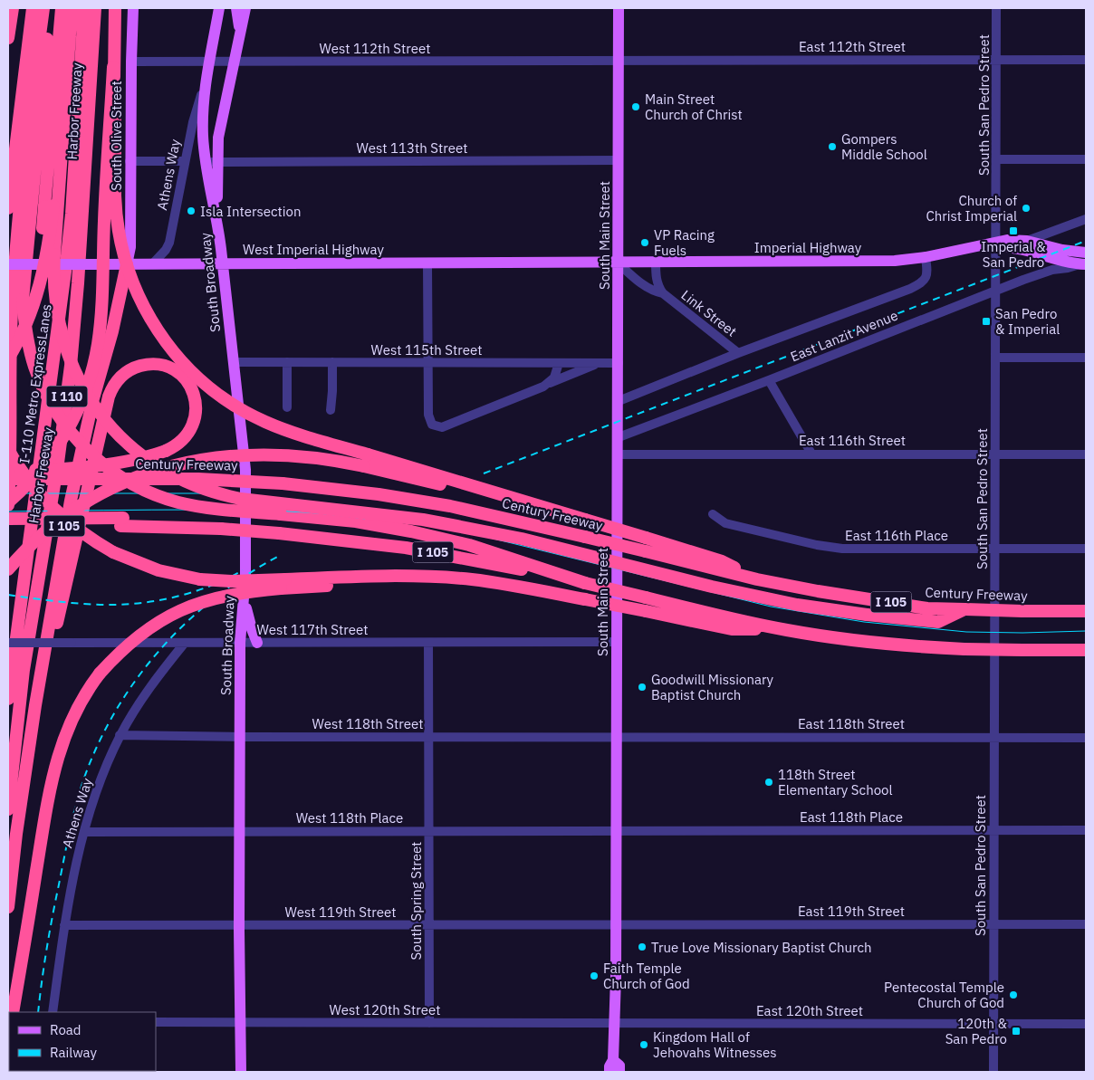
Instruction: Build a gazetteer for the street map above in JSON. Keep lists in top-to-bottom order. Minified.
{"streets":{"highway":["Harbor Freeway","I-110 Metro ExpressLanes","I 110","Century Freeway","I 105"],"main road":["South Olive Street","South Main Street","Imperial Highway","West Imperial Highway","South Broadway"],"street":["East 112th Street","West 112th Street","South San Pedro Street","West 113th Street","Athens Way","Link Street","East Lanzit Avenue","West 115th Street","East 116th Street","East 116th Place","West 117th Street","West 118th Street","East 118th Street","East 118th Place","West 118th Place","South Spring Street","East 119th Street","West 119th Street","West 120th Street","East 120th Street"]},"crossings":[["East 112th Street","West 112th Street"],["East 112th Street","South San Pedro Street"],["East 112th Street","South Main Street"],["West 112th Street","South Olive Street"],["West 112th Street","South Main Street"],["West 112th Street","South Broadway"],["South San Pedro Street","Imperial Highway"],["South San Pedro Street","East Lanzit Avenue"],["South San Pedro Street","East 116th Street"],["South San Pedro Street","East 116th Place"],["South San Pedro Street","East 118th Street"],["South San Pedro Street","East 118th Place"],["South San Pedro Street","East 119th Street"],["South San Pedro Street","East 120th Street"],["South Olive Street","West Imperial Highway"],["West 113th Street","South Main Street"],["West 113th Street","South Broadway"],["Athens Way","West Imperial Highway"],["Athens Way","South Broadway"],["Athens Way","West 117th Street"],["Athens Way","West 118th Street"],["Athens Way","West 118th Place"],["Athens Way","West 119th Street"],["South Main Street","Imperial Highway"],["South Main Street","West Imperial Highway"],["South Main Street","Link Street"],["South Main Street","East Lanzit Avenue"],["South Main Street","West 115th Street"],["South Main Street","East 116th Street"],["South Main Street","West 117th Street"],["South Main Street","West 118th Street"],["South Main Street","East 118th Street"],["South Main Street","East 118th Place"],["South Main Street","West 118th Place"],["South Main Street","East 119th Street"],["South Main Street","West 119th Street"],["South Main Street","West 120th Street"],["South Main Street","East 120th Street"],["Imperial Highway","West Imperial Highway"],["Imperial Highway","Link Street"],["Imperial Highway","East Lanzit Avenue"],["West Imperial Highway","South Broadway"],["West Imperial Highway","Link Street"],["South Broadway","West 115th Street"],["South Broadway","West 117th Street"],["South Broadway","West 118th Street"],["South Broadway","West 118th Place"],["South Broadway","West 119th Street"],["South Broadway","West 120th Street"],["Link Street","East Lanzit Avenue"],["West 117th Street","South Spring Street"],["West 118th Street","East 118th Street"],["West 118th Street","South Spring Street"],["East 118th Place","West 118th Place"],["West 118th Place","South Spring Street"],["South Spring Street","West 119th Street"],["South Spring Street","West 120th Street"],["East 119th Street","West 119th Street"],["West 120th Street","East 120th Street"]],"places":{"other":["Main Street Church of Christ","Gompers Middle School","Church of Christ Imperial","Isla Intersection","VP Racing Fuels","Goodwill Missionary Baptist Church","118th Street Elementary School","True Love Missionary Baptist Church","Faith Temple Church of God","Pentecostal Temple Church of God","Kingdom Hall of Jehovahs Witnesses"],"transit":["Imperial & San Pedro","San Pedro & Imperial","120th & San Pedro"]},"legend":["Road","Railway"]}
